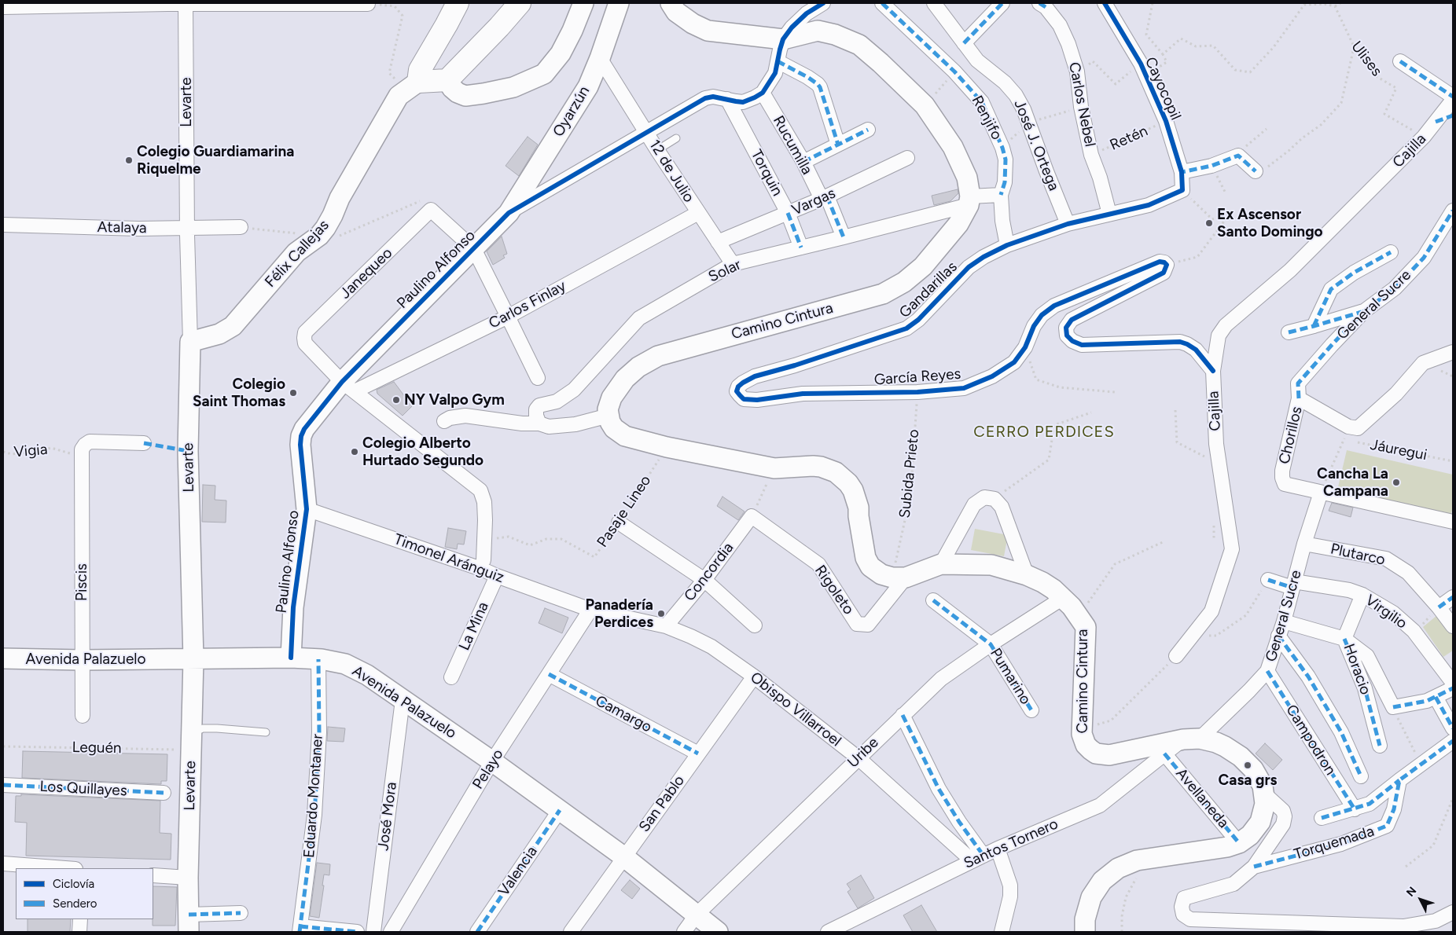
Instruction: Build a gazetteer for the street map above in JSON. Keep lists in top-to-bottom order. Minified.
{"streets":{"main road":["Levarte","Oyarzún","Félix Callejas","Paulino Alfonso","Camino Cintura","Avenida Palazuelo"],"street":["Cayocopil","Carlos Nebel","Renjifo","Rucumilla","José J. Ortega","Cajilla","12 de Julio","Torquin","Vargas","Atalaya","Solar","Janequeo","Gandarillas","Carlos Finlay","General Sucre","García Reyes","Chorillos","Plutarco","Timonel Aránguiz","Concordia","Piscis","Rigoleto","Virgilio","La Mina","Horacio","Pumarino","Obispo Villarroel","Camargo","Campodron","Uribe","Pelayo","Los Quillayes","Eduardo Montaner","Avellaneda","San Pablo","José Mora","Torquemada","Santos Tornero","Valencia"],"path":["Ulises","Retén","Jáuregui","Vigia","Subida Prieto","Pasaje Lineo","Leguén"]},"crossings":[["Ulises","Cajilla"],["Cayocopil","Retén"],["Cayocopil","Gandarillas"],["Levarte","Atalaya"],["Levarte","Félix Callejas"],["Levarte","Avenida Palazuelo"],["Levarte","Leguén"],["Carlos Nebel","Retén"],["Carlos Nebel","Gandarillas"],["Oyarzún","12 de Julio"],["Oyarzún","Paulino Alfonso"],["Renjifo","Solar"],["Renjifo","Gandarillas"],["Rucumilla","Vargas"],["Rucumilla","Paulino Alfonso"],["Rucumilla","Solar"],["José J. Ortega","Gandarillas"],["12 de Julio","Vargas"],["12 de Julio","Paulino Alfonso"],["12 de Julio","Solar"],["12 de Julio","Carlos Finlay"],["Torquin","Vargas"],["Torquin","Paulino Alfonso"],["Torquin","Solar"],["Paulino Alfonso","Janequeo"],["Paulino Alfonso","Carlos Finlay"],["Paulino Alfonso","Timonel Aránguiz"],["Paulino Alfonso","Avenida Palazuelo"],["Solar","Camino Cintura"],["Janequeo","Carlos Finlay"],["Gandarillas","García Reyes"],["General Sucre","Camino Cintura"],["General Sucre","Chorillos"],["General Sucre","Plutarco"],["General Sucre","Virgilio"],["General Sucre","Campodron"],["General Sucre","Santos Tornero"],["Camino Cintura","Subida Prieto"],["Camino Cintura","Rigoleto"],["Camino Cintura","Uribe"],["Camino Cintura","Avellaneda"],["Camino Cintura","Santos Tornero"],["García Reyes","Subida Prieto"],["Chorillos","Jáuregui"],["Vigia","Piscis"],["Subida Prieto","Rigoleto"],["Timonel Aránguiz","La Mina"],["Timonel Aránguiz","Obispo Villarroel"],["Timonel Aránguiz","Pelayo"],["Concordia","Rigoleto"],["Concordia","Obispo Villarroel"],["Piscis","Avenida Palazuelo"],["Virgilio","Horacio"],["Avenida Palazuelo","Uribe"],["Avenida Palazuelo","Pelayo"],["Avenida Palazuelo","Eduardo Montaner"],["Avenida Palazuelo","San Pablo"],["Avenida Palazuelo","José Mora"],["Avenida Palazuelo","Valencia"],["Pumarino","Uribe"],["Obispo Villarroel","Uribe"],["Obispo Villarroel","Pelayo"],["Obispo Villarroel","San Pablo"],["Obispo Villarroel","Santos Tornero"],["Camargo","Pelayo"],["Camargo","San Pablo"],["Avellaneda","Santos Tornero"]],"districts":["CERRO PERDICES"],"places":["Colegio Guardiamarina Riquelme","Ex Ascensor Santo Domingo","Colegio Saint Thomas","NY Valpo Gym","Colegio Alberto Hurtado Segundo","Cancha La Campana","Panadería Perdices","Casa grs"],"legend":["Ciclovía","Sendero"],"north":"top left"}
